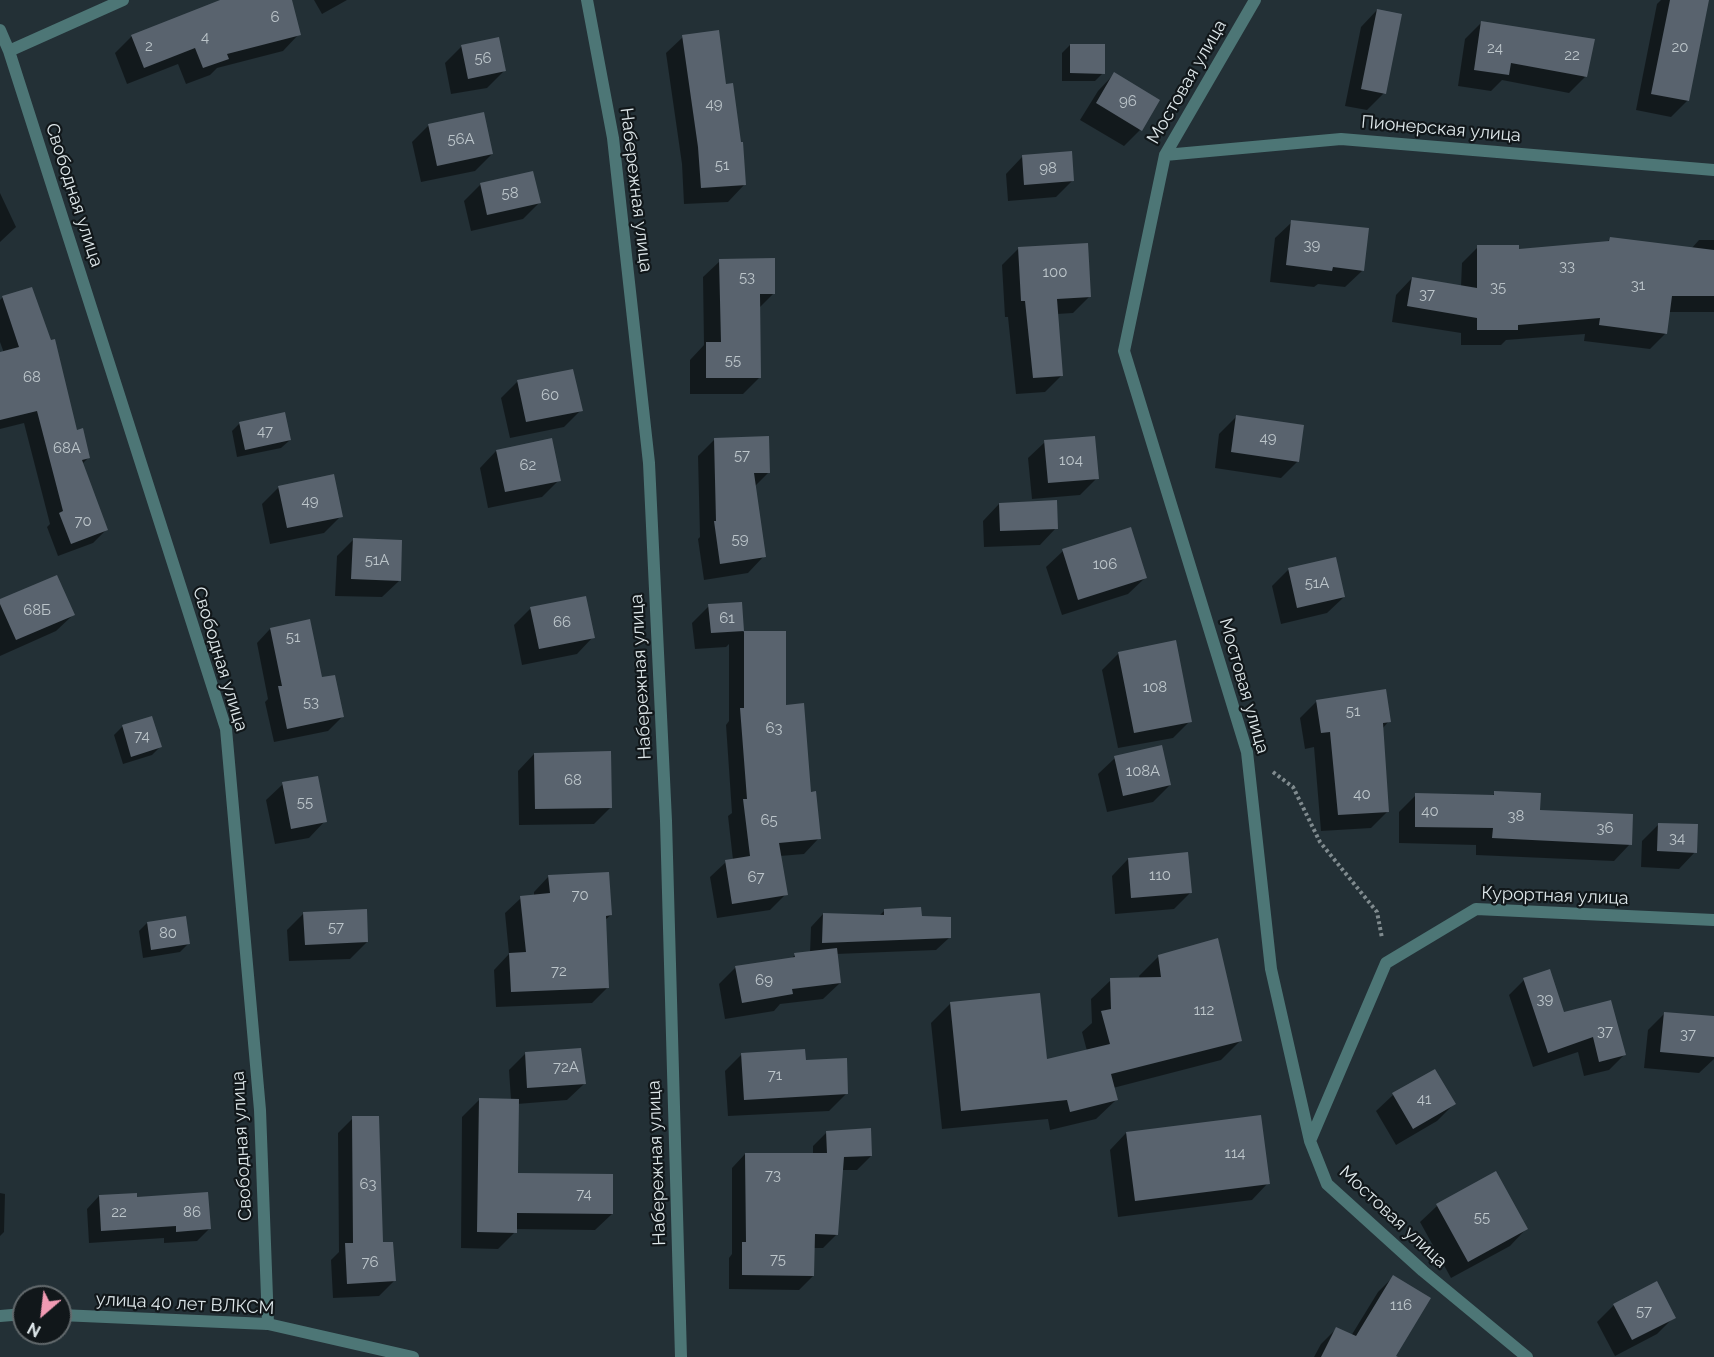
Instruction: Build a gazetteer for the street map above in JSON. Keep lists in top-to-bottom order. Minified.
{"streets":{"street":["Мостовая улица","Пионерская улица","Набережная улица","Свободная улица","Курортная улица","улица 40 лет ВЛКСМ"]},"crossings":[["Мостовая улица","Пионерская улица"],["Свободная улица","улица 40 лет ВЛКСМ"]],"house_numbers":["6","4","2","20","24","22","56","96","49","56А","51","98","58","39","33","100","53","31","35","37","55","68","60","47","49","68А","57","104","62","49","70","59","51А","106","51А","68Б","61","66","51","108","53","51","63","74","108А","68","40","55","40","38","65","36","34","110","67","70","57","80","72","69","39","112","37","37","72А","71","41","114","73","63","74","22","86","55","75","76","116","57"],"north":"bottom left"}
